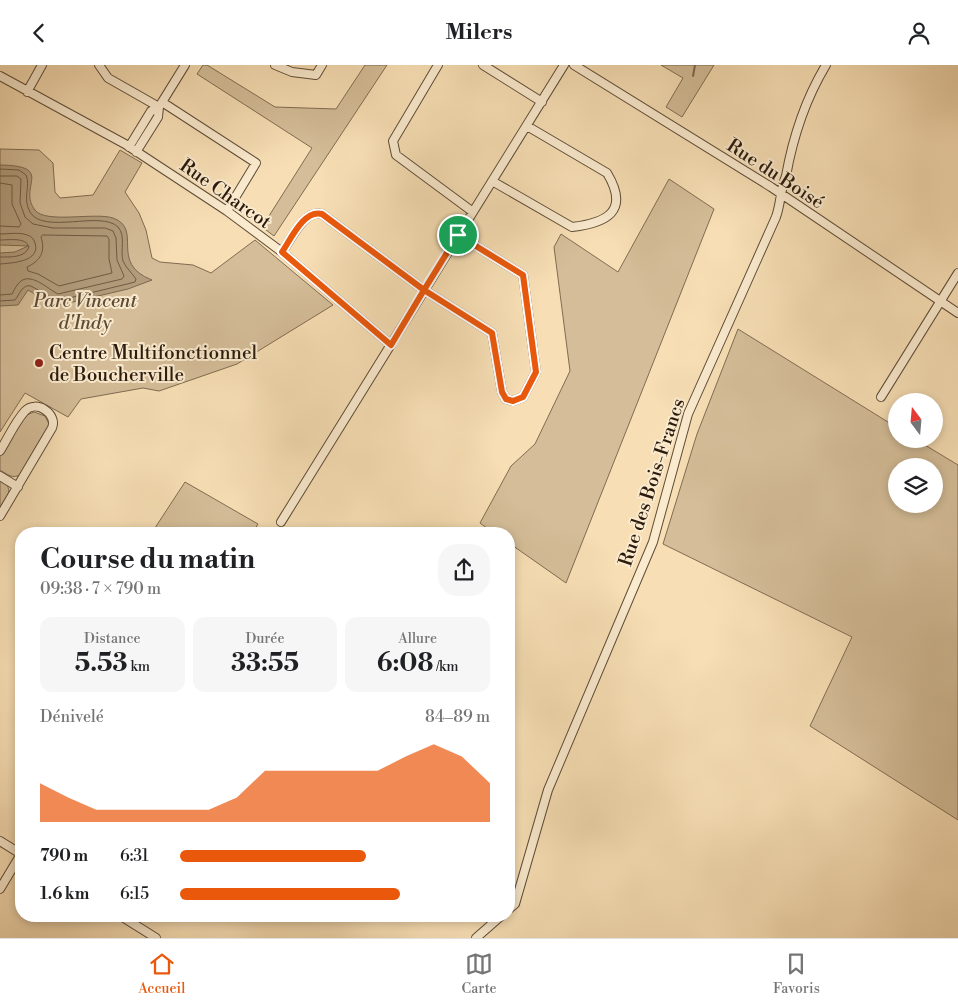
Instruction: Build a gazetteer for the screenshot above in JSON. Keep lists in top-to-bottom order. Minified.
{"streets":{"street":["Rue du Boisé","Rue Charcot","Rue des Bois-Francs"]},"crossings":[["Rue du Boisé","Rue des Bois-Francs"]],"parks":["Parc Vincent d'Indy"],"places":["Centre Multifonctionnel de Boucherville"],"north":"top","page":{"header":"Milers","heading":["Course du matin","09:38 · 7 × 790 m"],"stats":[["Distance","5.53 km"],["Durée","33:55"],["Allure","6:08 /km"]],"chart":["Dénivelé","84–89 m"],"list":[{"name":"790 m","note":"6:31"},{"name":"1.6 km","note":"6:15"}],"tabs":["Accueil","Carte","Favoris"]}}
